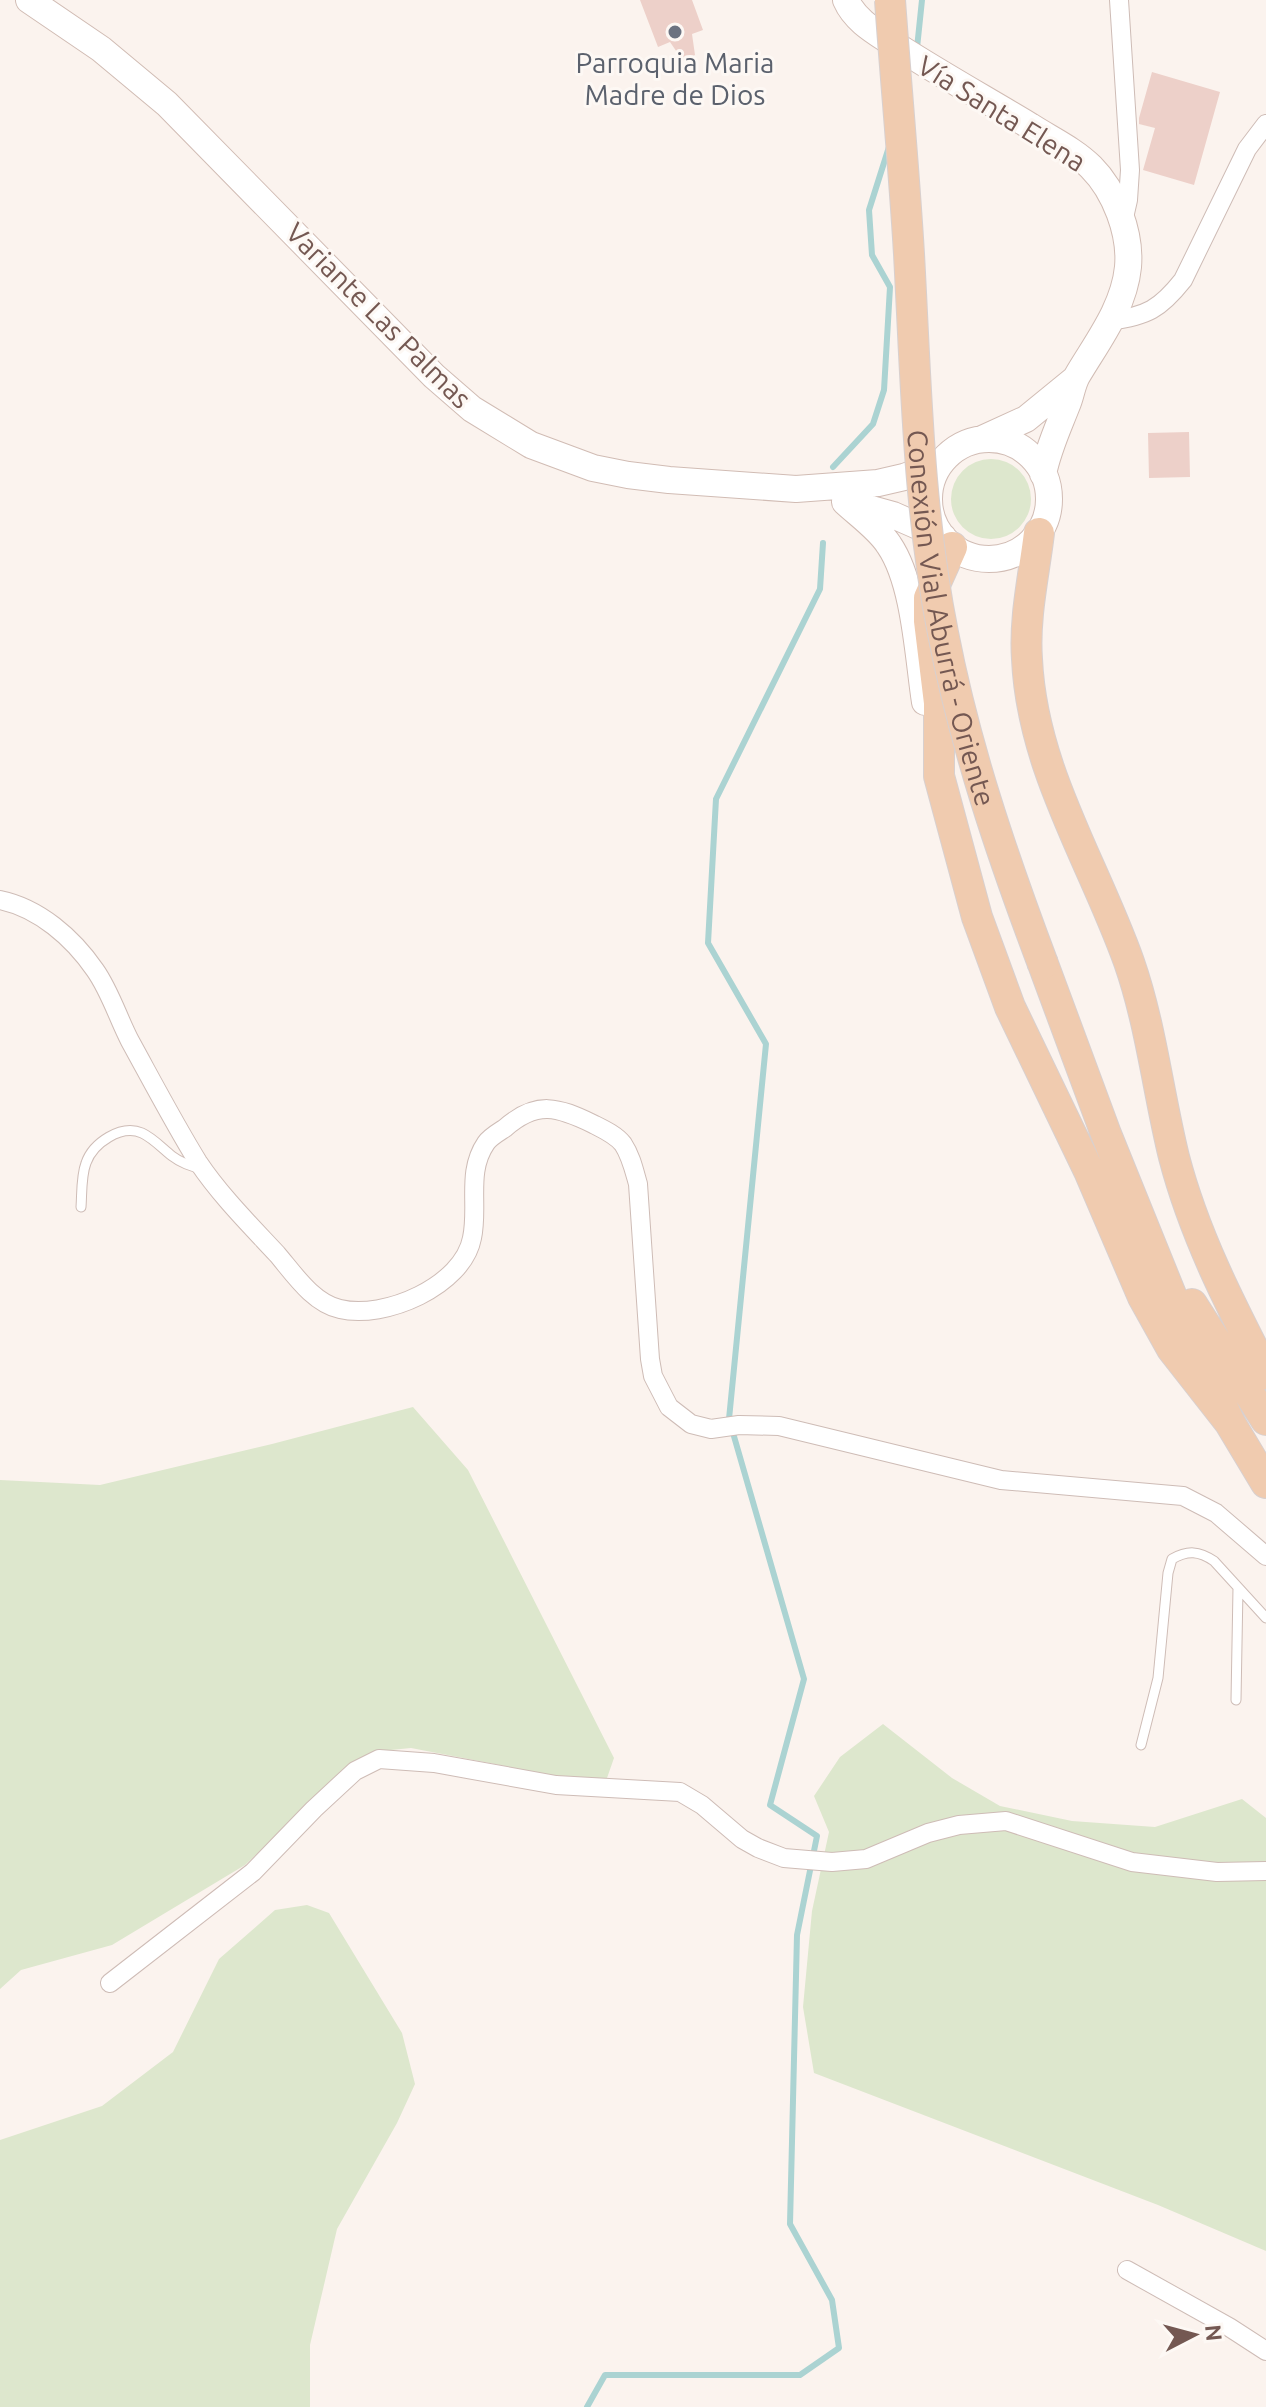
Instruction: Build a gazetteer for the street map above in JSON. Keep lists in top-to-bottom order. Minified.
{"streets":{"main road":["Vía Santa Elena","Variante Las Palmas","Conexión Vial Aburrá - Oriente"]},"crossings":[["Vía Santa Elena","Variante Las Palmas"]],"places":["Parroquia Maria Madre de Dios"],"north":"right"}
